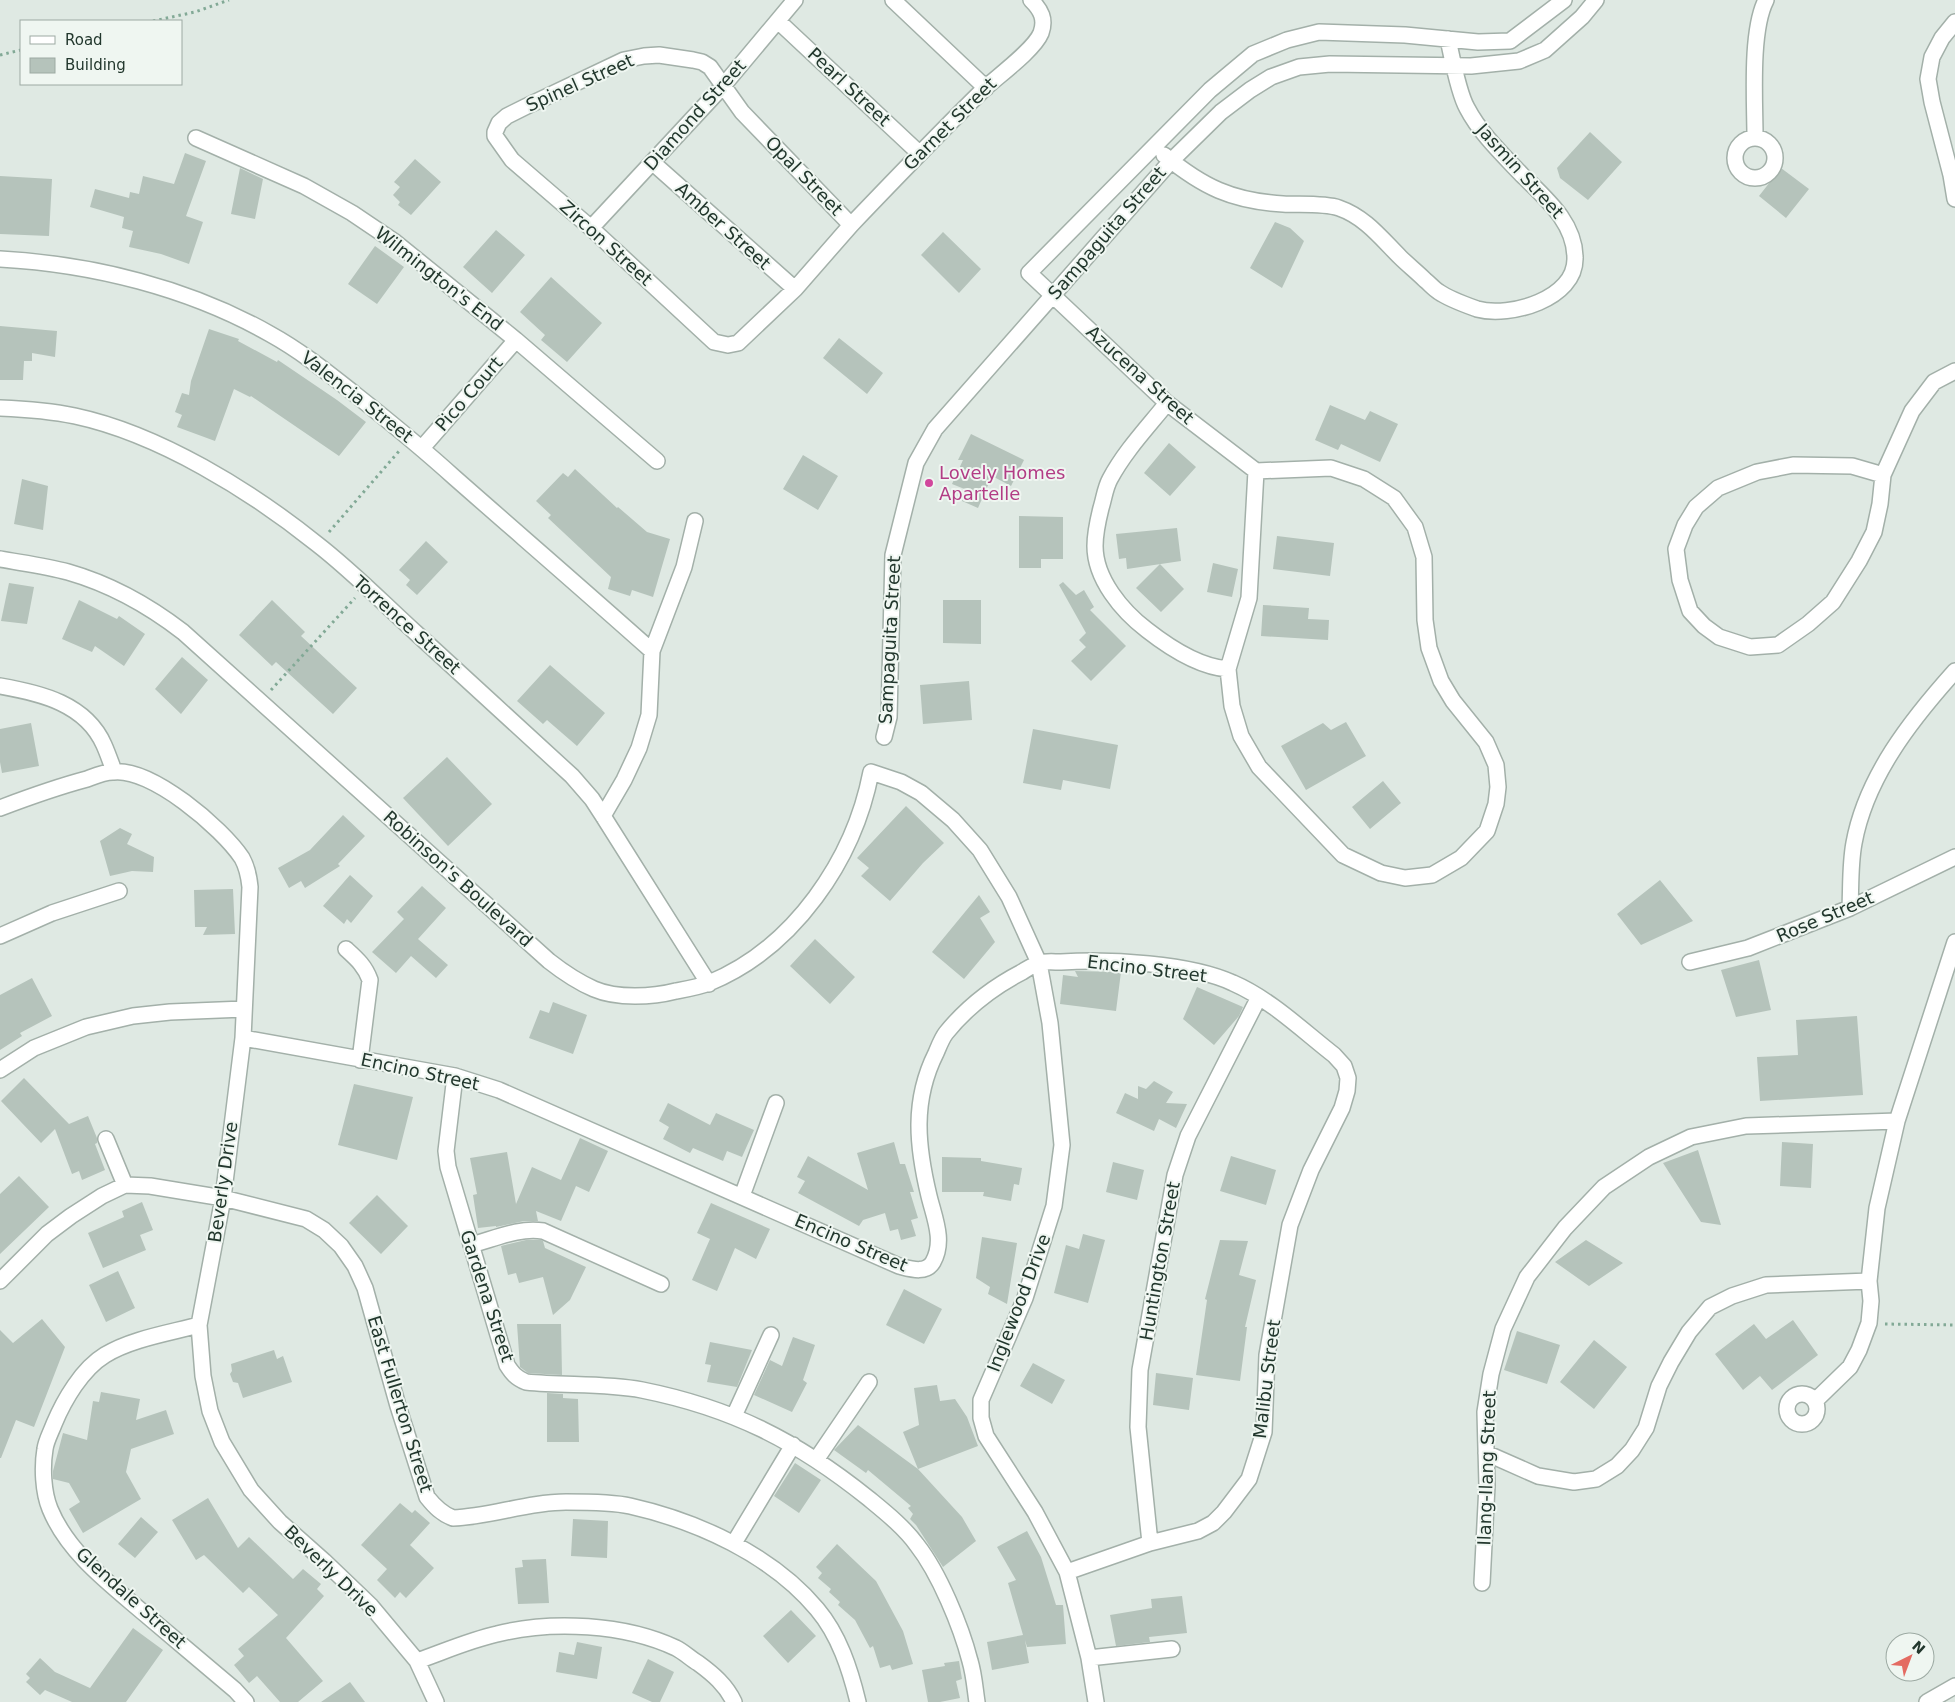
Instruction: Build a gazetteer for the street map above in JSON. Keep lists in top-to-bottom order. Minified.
{"streets":{"street":["Spinel Street","Pearl Street","Diamond Street","Garnet Street","Jasmin Street","Opal Street","Amber Street","Sampaguita Street","Zircon Street","Wilmington's End","Azucena Street","Pico Court","Valencia Street","Torrence Street","Robinson's Boulevard","Rose Street","Encino Street","Beverly Drive","Huntington Street","Gardena Street","Inglewood Drive","Malibu Street","East Fullerton Street","Ilang-Ilang Street","Glendale Street"]},"crossings":[["Spinel Street","Diamond Street"],["Spinel Street","Opal Street"],["Spinel Street","Zircon Street"],["Pearl Street","Diamond Street"],["Pearl Street","Garnet Street"],["Diamond Street","Opal Street"],["Diamond Street","Amber Street"],["Diamond Street","Zircon Street"],["Garnet Street","Opal Street"],["Jasmin Street","Sampaguita Street"],["Opal Street","Amber Street"],["Opal Street","Zircon Street"],["Sampaguita Street","Azucena Street"],["Wilmington's End","Pico Court"],["Pico Court","Valencia Street"],["Torrence Street","Robinson's Boulevard"],["Robinson's Boulevard","Inglewood Drive"],["Encino Street","Beverly Drive"],["Encino Street","Huntington Street"],["Encino Street","Gardena Street"],["Encino Street","Inglewood Drive"],["Encino Street","Malibu Street"],["Beverly Drive","East Fullerton Street"],["Beverly Drive","Glendale Street"],["Huntington Street","Malibu Street"],["Inglewood Drive","Malibu Street"]],"places":["Lovely Homes Apartelle"],"legend":["Road","Building"],"north":"top right"}
